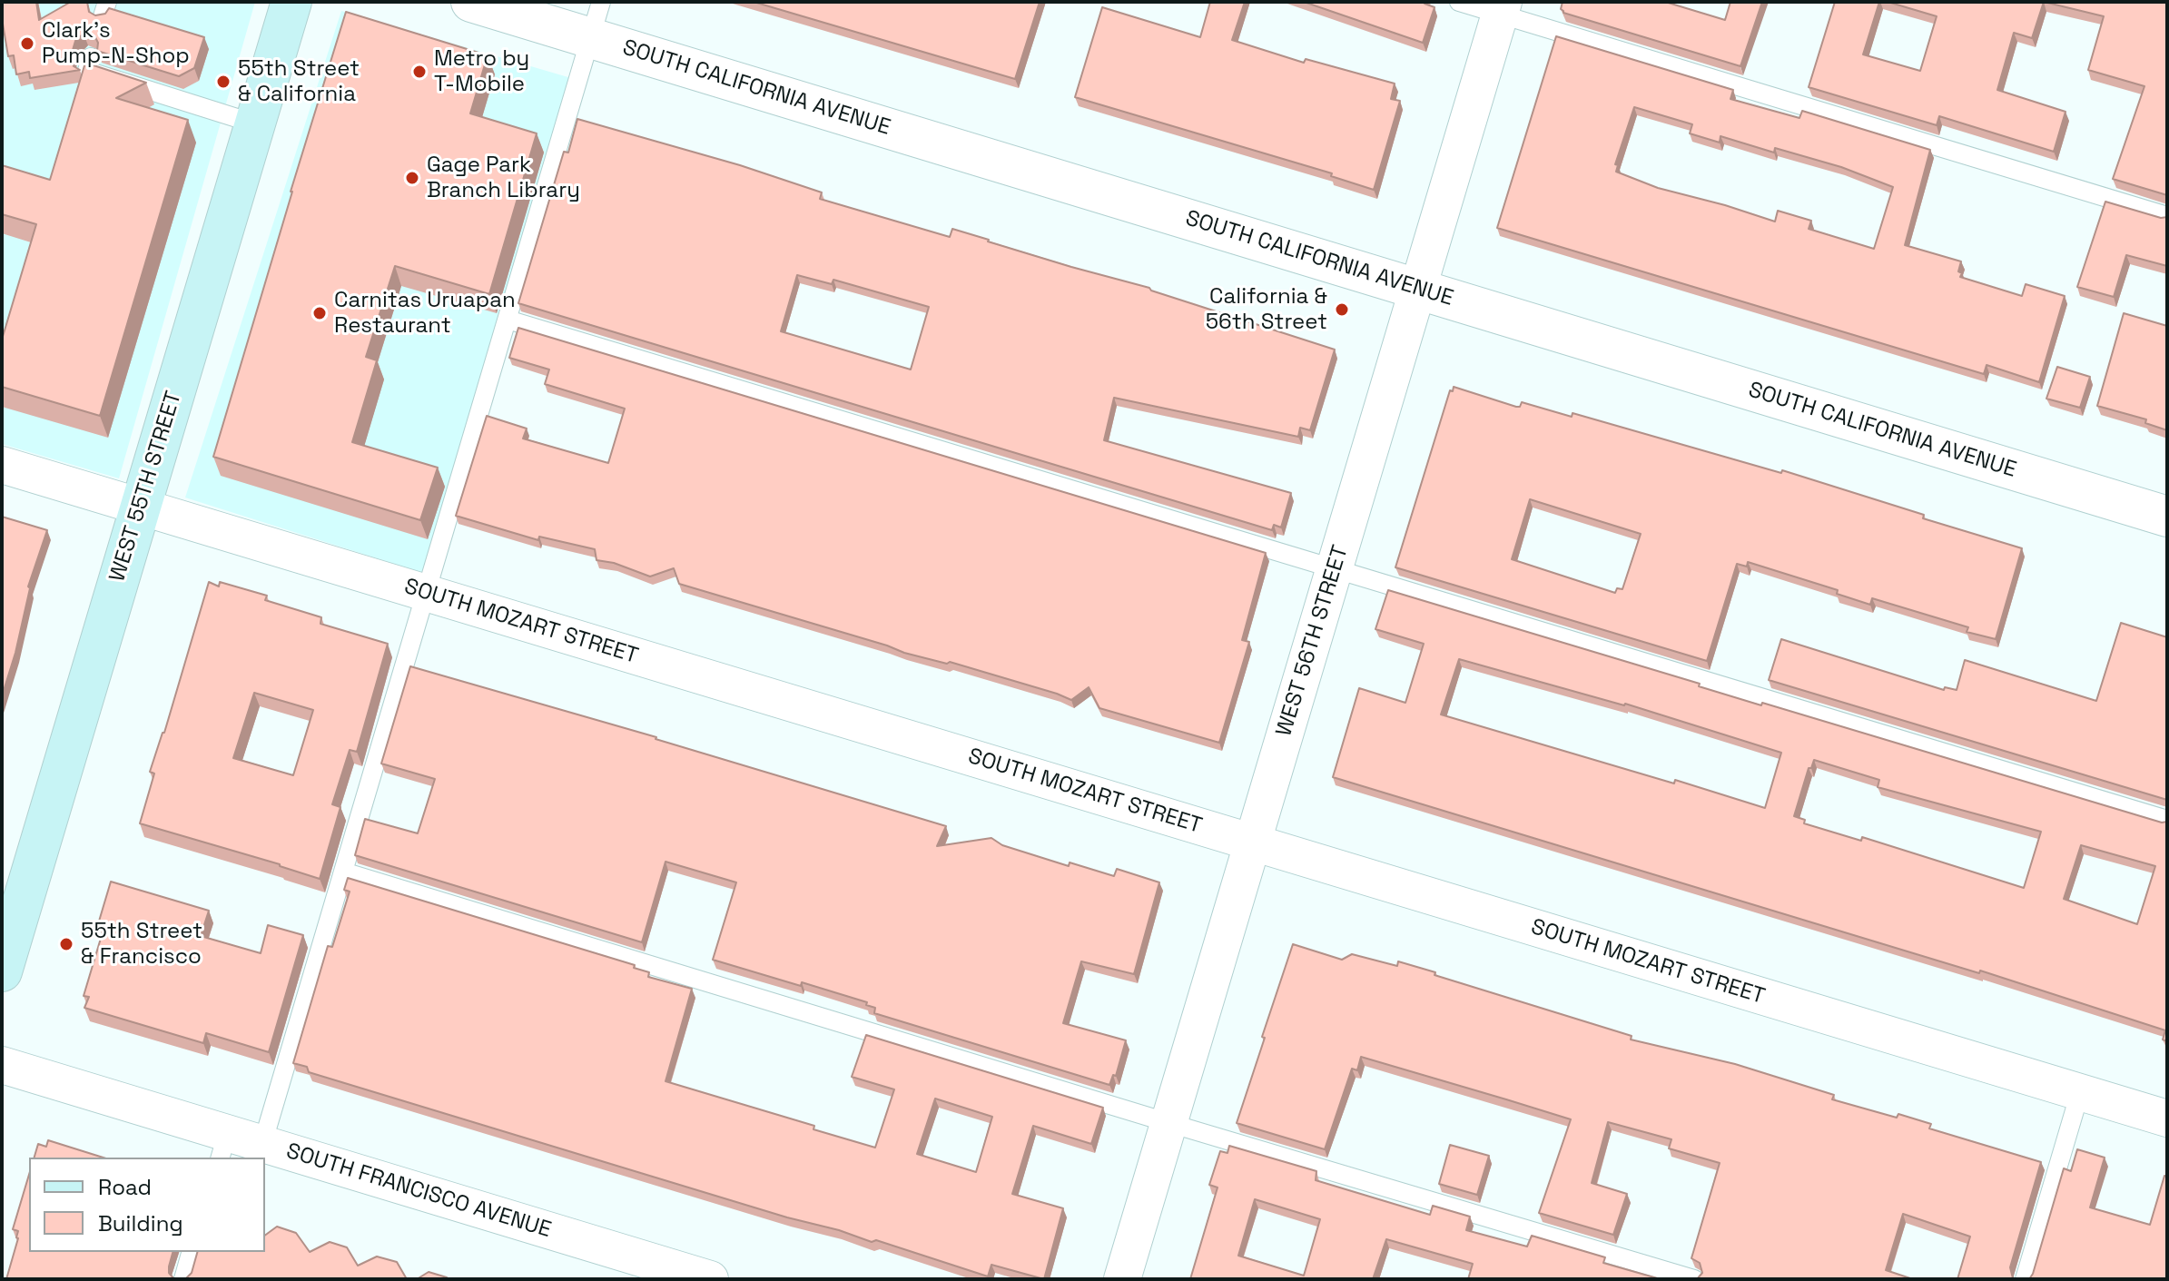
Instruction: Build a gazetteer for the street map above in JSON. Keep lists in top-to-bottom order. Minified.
{"streets":{"main road":["WEST 55TH STREET"],"street":["SOUTH CALIFORNIA AVENUE","SOUTH MOZART STREET","WEST 56TH STREET","SOUTH FRANCISCO AVENUE"]},"crossings":[["SOUTH CALIFORNIA AVENUE","WEST 56TH STREET"],["WEST 55TH STREET","SOUTH MOZART STREET"],["SOUTH MOZART STREET","WEST 56TH STREET"]],"places":["Clark's Pump-N-Shop","Metro by T-Mobile","55th Street & California","Gage Park Branch Library","California & 56th Street","Carnitas Uruapan Restaurant","55th Street & Francisco"],"legend":["Road","Building"]}
